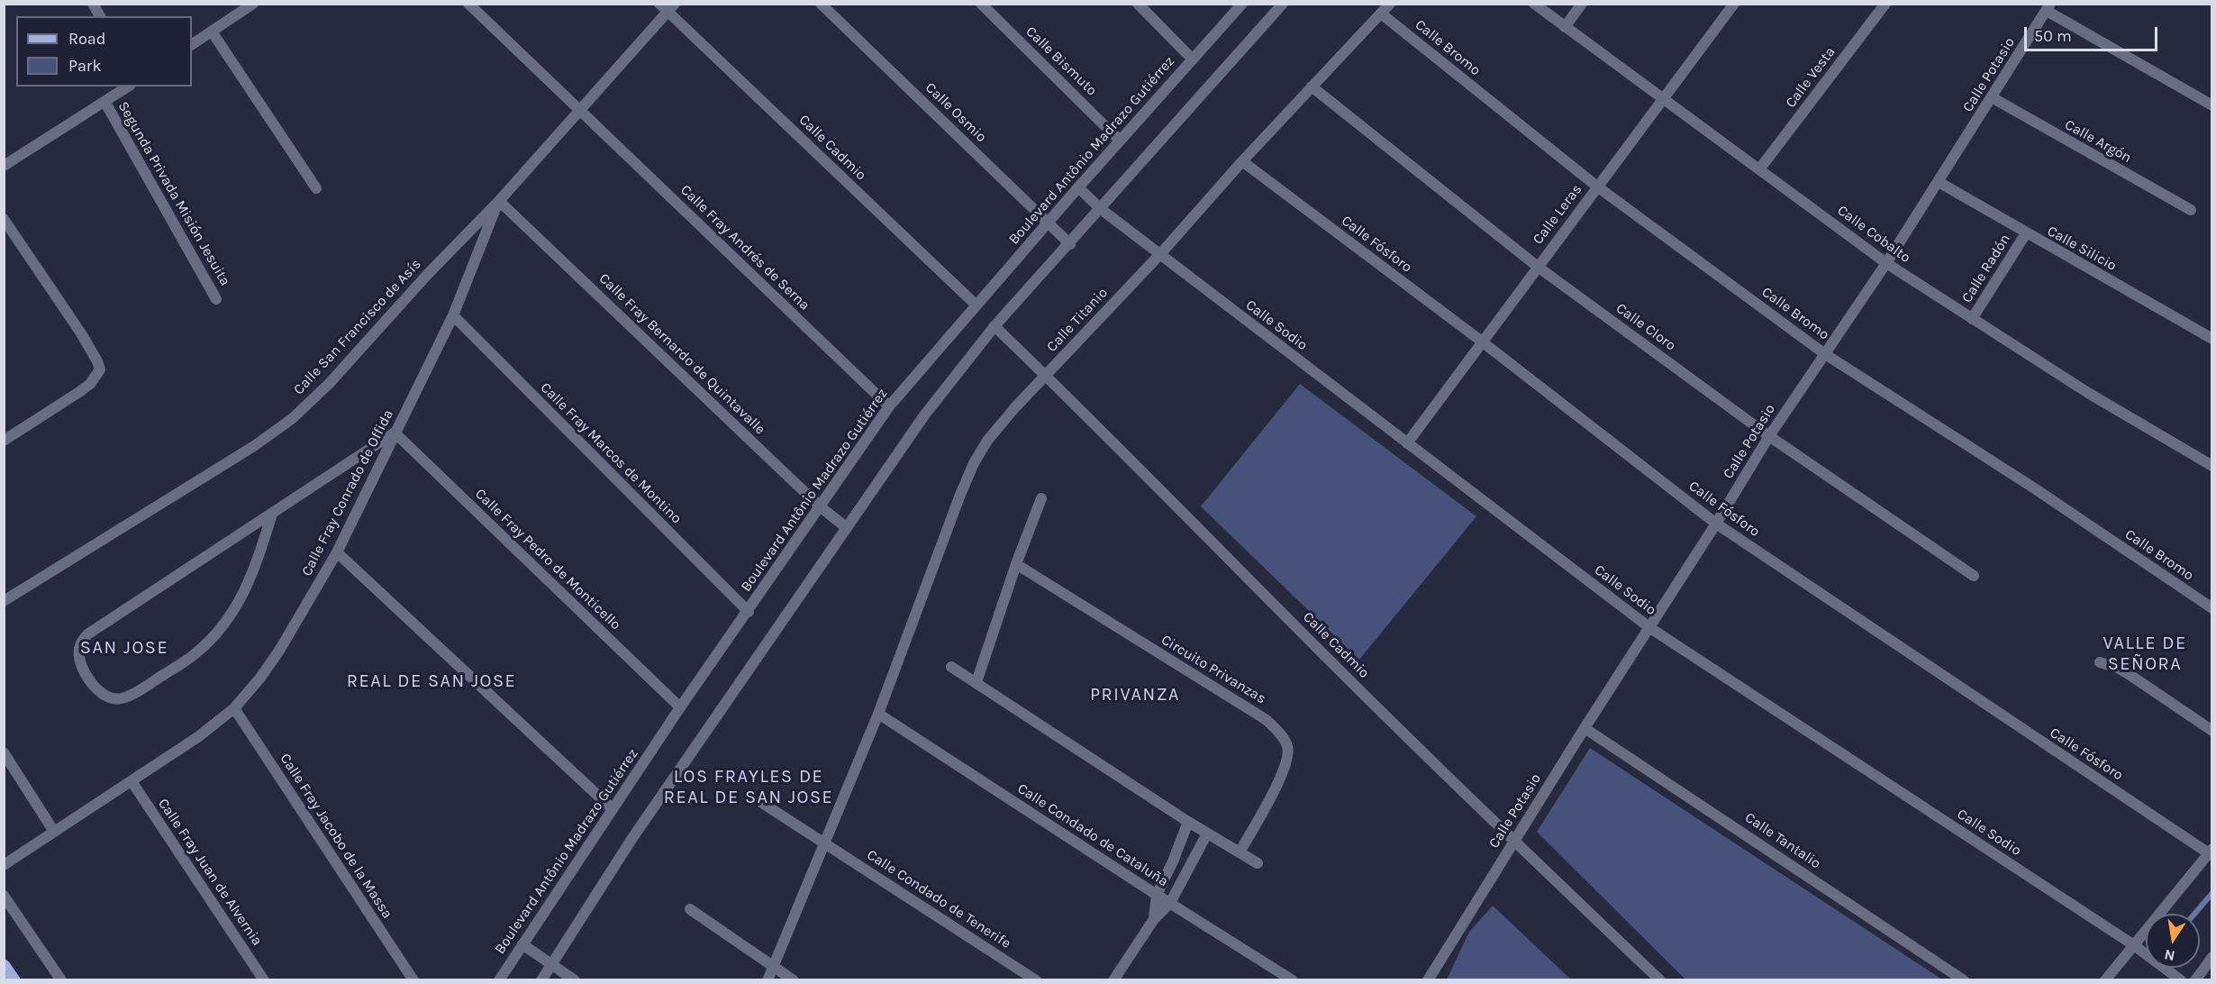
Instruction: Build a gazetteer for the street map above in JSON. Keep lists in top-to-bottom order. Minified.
{"streets":{"street":["Calle Bromo","Calle Bismuto","Calle Potasio","Calle Vesta","Calle Osmio","Calle Argón","Calle Cadmio","Boulevard Antônio Madrazo Gutiérrez","Segunda Privada Misión Jesuita","Calle Leras","Calle Cobalto","Calle Fósforo","Calle Fray Andrés de Serna","Calle Silicio","Calle Radón","Calle Titanio","Calle Sodio","Calle San Francisco de Asís","Calle Cloro","Calle Fray Bernardo de Quintavalle","Calle Fray Marcos de Montino","Calle Fray Conrado de Offida","Calle Fray Pedro de Monticello","Circuito Privanzas","Calle Condado de Cataluña","Calle Fray Jacobo de la Massa","Calle Tantalio","Calle Fray Juan de Alvernia","Calle Condado de Tenerife"]},"crossings":[["Calle Bromo","Calle Potasio"],["Calle Bromo","Calle Leras"],["Calle Bromo","Calle Titanio"],["Calle Bismuto","Boulevard Antônio Madrazo Gutiérrez"],["Calle Potasio","Calle Argón"],["Calle Potasio","Calle Cadmio"],["Calle Potasio","Calle Cobalto"],["Calle Potasio","Calle Fósforo"],["Calle Potasio","Calle Silicio"],["Calle Potasio","Calle Sodio"],["Calle Potasio","Calle Cloro"],["Calle Potasio","Calle Tantalio"],["Calle Vesta","Calle Cobalto"],["Calle Osmio","Boulevard Antônio Madrazo Gutiérrez"],["Calle Cadmio","Boulevard Antônio Madrazo Gutiérrez"],["Calle Cadmio","Calle Titanio"],["Calle Cadmio","Calle San Francisco de Asís"],["Boulevard Antônio Madrazo Gutiérrez","Calle Fray Andrés de Serna"],["Boulevard Antônio Madrazo Gutiérrez","Calle Sodio"],["Boulevard Antônio Madrazo Gutiérrez","Calle Fray Bernardo de Quintavalle"],["Boulevard Antônio Madrazo Gutiérrez","Calle Fray Marcos de Montino"],["Boulevard Antônio Madrazo Gutiérrez","Calle Fray Pedro de Monticello"],["Calle Leras","Calle Cobalto"],["Calle Leras","Calle Fósforo"],["Calle Leras","Calle Sodio"],["Calle Leras","Calle Cloro"],["Calle Cobalto","Calle Radón"],["Calle Fósforo","Calle Titanio"],["Calle Fray Andrés de Serna","Calle San Francisco de Asís"],["Calle Silicio","Calle Radón"],["Calle Titanio","Calle Sodio"],["Calle Titanio","Calle Cloro"],["Calle Titanio","Calle Condado de Cataluña"],["Calle Titanio","Calle Condado de Tenerife"],["Calle San Francisco de Asís","Calle Fray Bernardo de Quintavalle"],["Calle San Francisco de Asís","Calle Fray Conrado de Offida"],["Calle Fray Bernardo de Quintavalle","Calle Fray Conrado de Offida"],["Calle Fray Marcos de Montino","Calle Fray Conrado de Offida"],["Calle Fray Conrado de Offida","Calle Fray Pedro de Monticello"],["Calle Fray Conrado de Offida","Calle Fray Jacobo de la Massa"],["Calle Fray Conrado de Offida","Calle Fray Juan de Alvernia"]],"districts":["VALLE DE SEÑORA","SAN JOSE","REAL DE SAN JOSE","PRIVANZA","LOS FRAYLES DE REAL DE SAN JOSE"],"legend":["Road","Park"],"scale_bar":"50 m","north":"bottom"}
